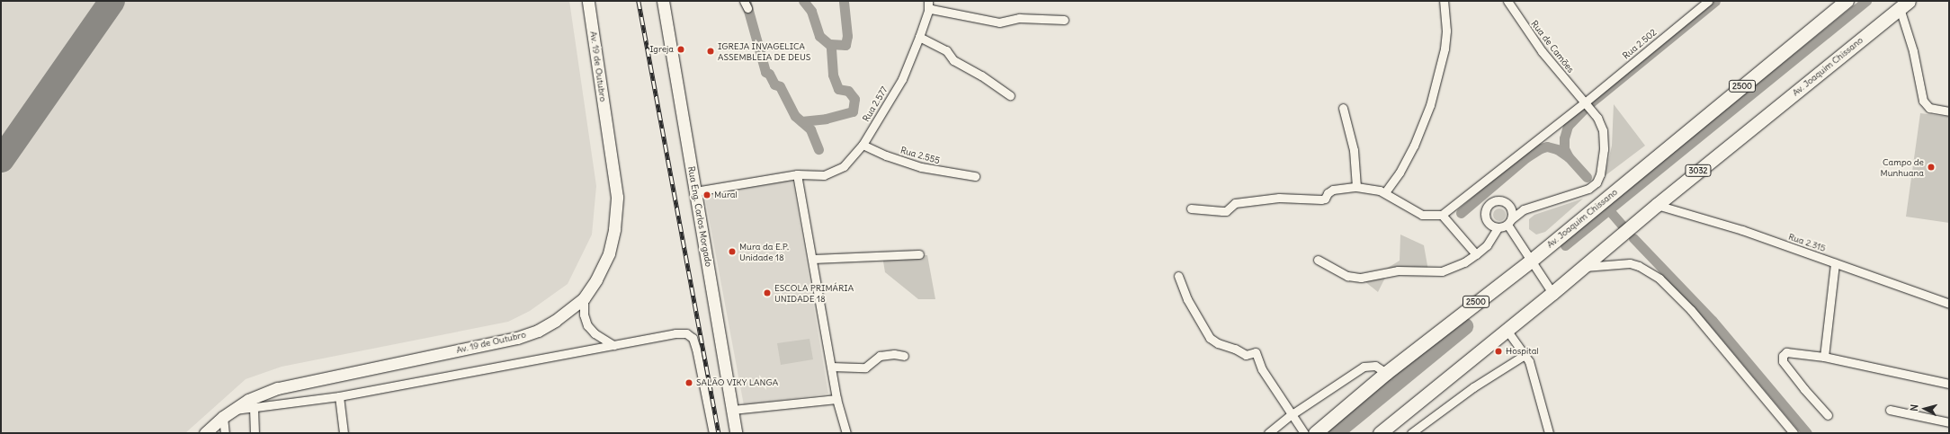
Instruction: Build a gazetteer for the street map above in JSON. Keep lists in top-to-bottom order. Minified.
{"streets":{"main road":["Av. Joaquim Chissano","2500","3032"],"street":["Rua 2.502","Rua de Camões","Av. 19 de Outubro","Rua 2.577","Rua 2.555","Rua Eng. Carlos Morgado","Rua 2.315"]},"crossings":[["Rua 2.502","Rua de Camões"],["Av. Joaquim Chissano","Rua 2.315"],["Rua 2.577","Rua 2.555"],["Rua 2.577","Rua Eng. Carlos Morgado"]],"places":["Igreja","IGREJA INVAGELICA ASSEMBLEIA DE DEUS","Campo de Munhuana","Mural","Mura da E.P. Unidade 18","ESCOLA PRIMÁRIA UNIDADE 18","Hospital","SALÃO VIKY LANGA"],"north":"left"}
